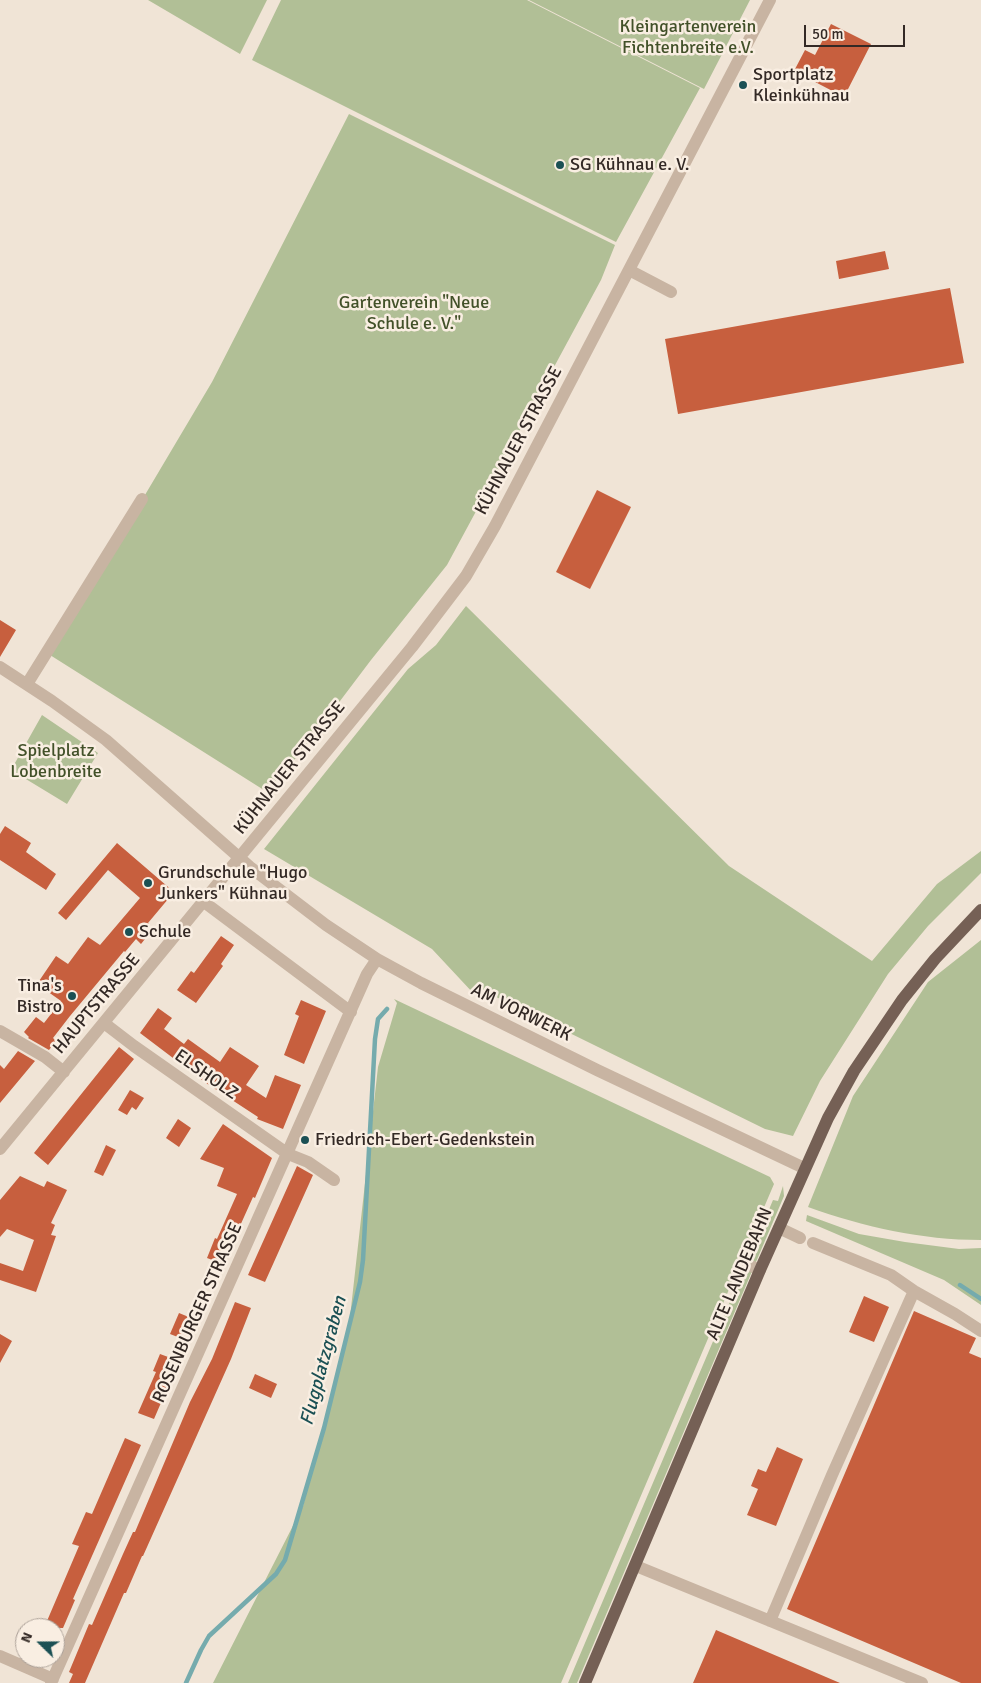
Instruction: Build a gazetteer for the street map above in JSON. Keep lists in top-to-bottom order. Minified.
{"streets":{"main road":["ALTE LANDEBAHN"],"street":["KÜHNAUER STRASSE","HAUPTSTRASSE","AM VORWERK","ELSHOLZ","ROSENBURGER STRASSE"]},"crossings":[["KÜHNAUER STRASSE","HAUPTSTRASSE"],["KÜHNAUER STRASSE","AM VORWERK"],["HAUPTSTRASSE","AM VORWERK"],["HAUPTSTRASSE","ELSHOLZ"],["AM VORWERK","ALTE LANDEBAHN"],["AM VORWERK","ROSENBURGER STRASSE"],["ELSHOLZ","ROSENBURGER STRASSE"]],"water":["Flugplatzgraben"],"parks":["Kleingartenverein Fichtenbreite e.V.","Gartenverein \"Neue Schule e. V.\"","Spielplatz Lobenbreite"],"places":["Sportplatz Kleinkühnau","SG Kühnau e. V.","Grundschule \"Hugo Junkers\" Kühnau","Schule","Tina's Bistro","Friedrich-Ebert-Gedenkstein"],"scale_bar":"50 m","north":"left"}
